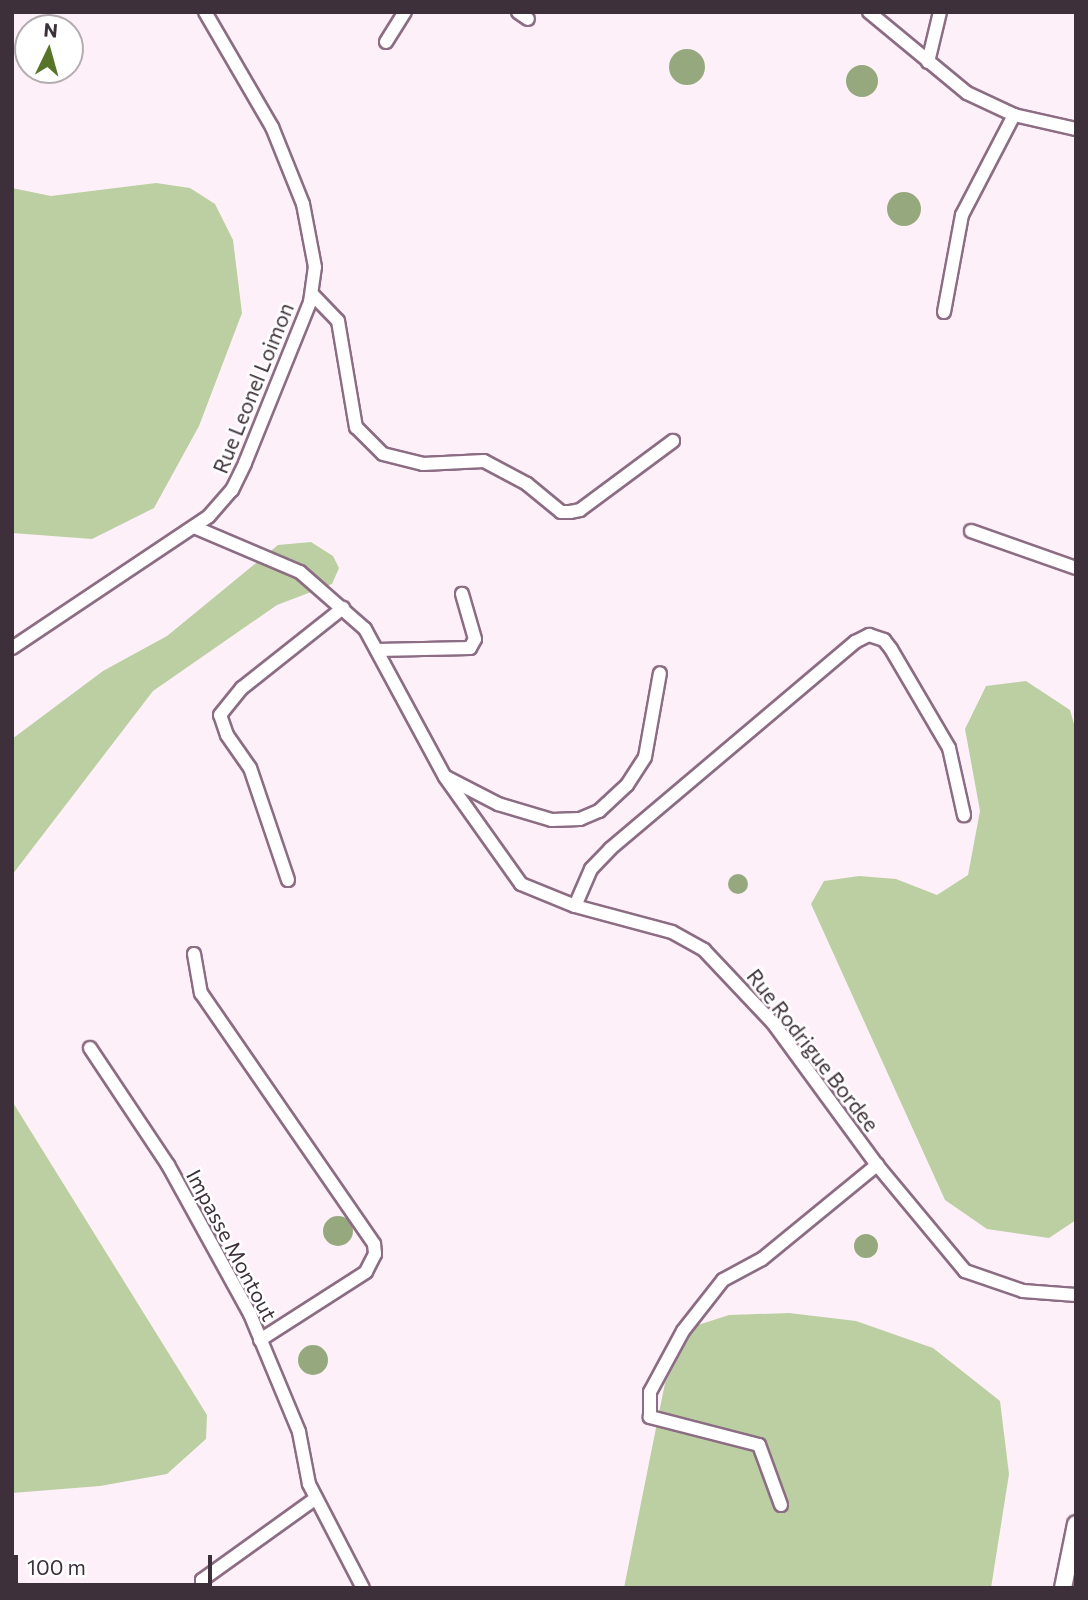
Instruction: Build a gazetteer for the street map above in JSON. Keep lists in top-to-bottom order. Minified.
{"streets":{"street":["Rue Leonel Loimon","Rue Rodrigue Bordee","Impasse Montout"]},"crossings":[["Rue Leonel Loimon","Rue Rodrigue Bordee"]],"scale_bar":"100 m","north":"top"}
